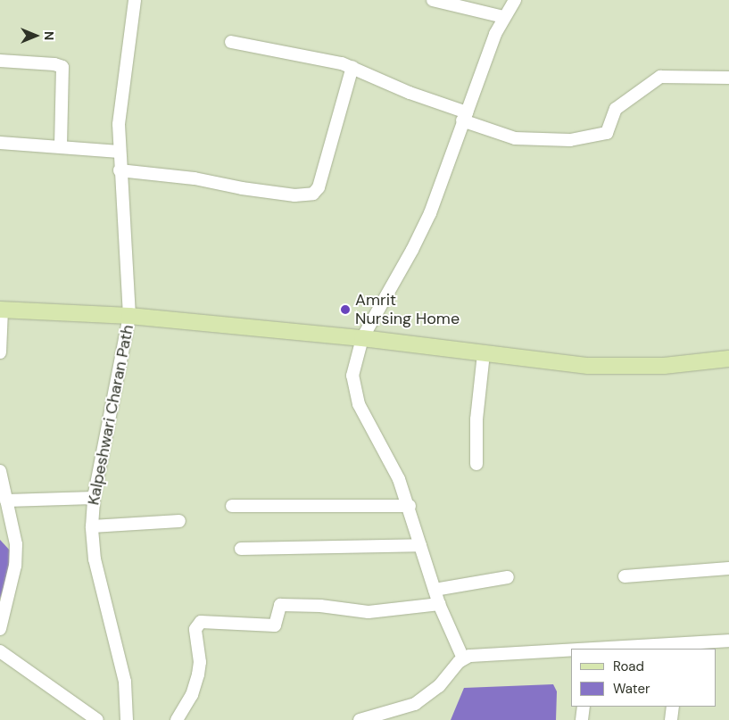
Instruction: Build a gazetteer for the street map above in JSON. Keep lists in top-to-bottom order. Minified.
{"streets":{"street":["Kalpeshwari Charan Path"]},"places":["Amrit Nursing Home"],"legend":["Road","Water"],"north":"right"}
